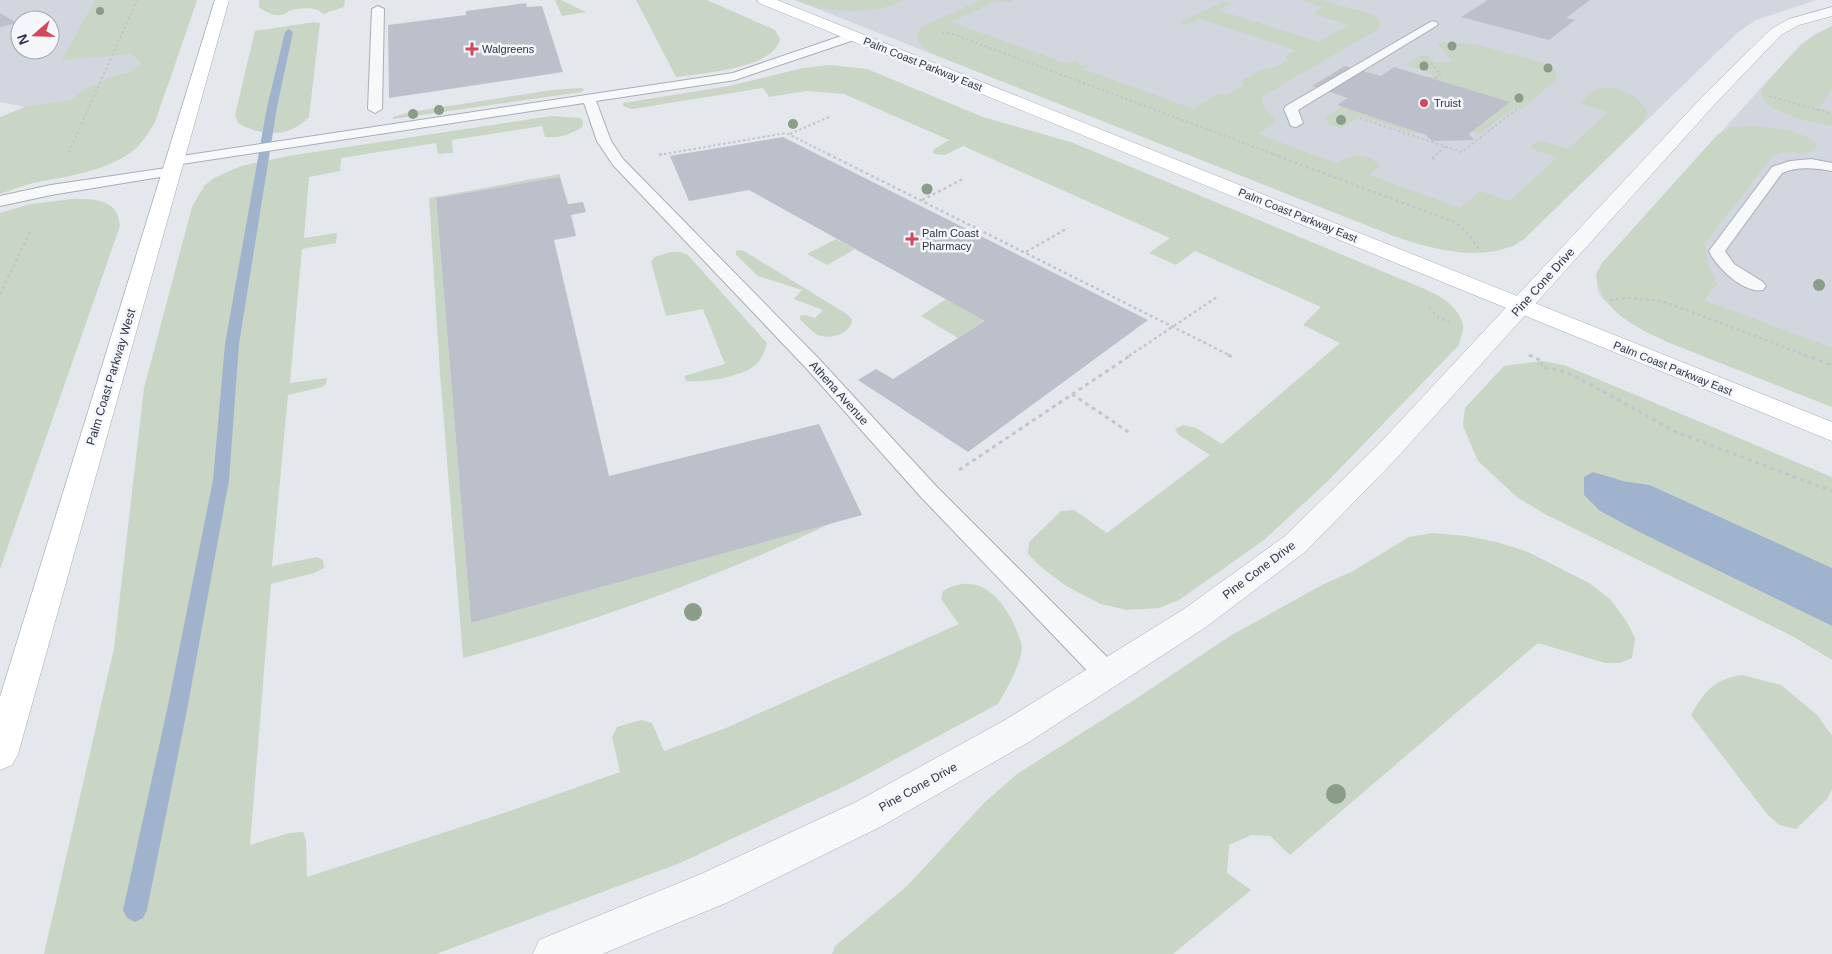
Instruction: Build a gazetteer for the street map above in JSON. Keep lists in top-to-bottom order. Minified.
{"streets":{"main road":["Palm Coast Parkway East","Palm Coast Parkway West"],"street":["Pine Cone Drive"],"lane":["Athena Avenue"]},"crossings":[["Palm Coast Parkway East","Pine Cone Drive"],["Pine Cone Drive","Athena Avenue"]],"places":{"health":["Walgreens","Palm Coast Pharmacy"],"other":["Truist"]},"north":"left"}
